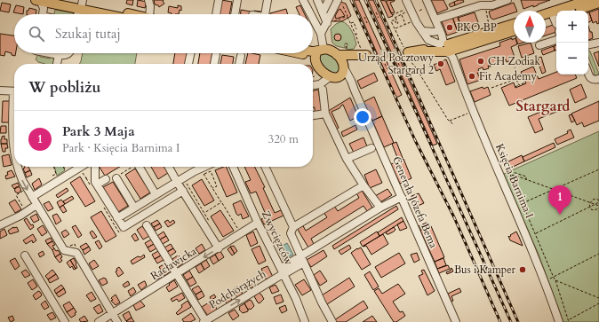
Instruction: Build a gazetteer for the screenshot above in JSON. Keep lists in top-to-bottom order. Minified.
{"streets":{"street":["Księcia Barnima I","Generała Józefa Bema","Zwycięzców","Racławicka","Podchorążych"]},"crossings":[["Generała Józefa Bema","Podchorążych"],["Zwycięzców","Racławicka"],["Zwycięzców","Podchorążych"]],"one_way":["Podchorążych"],"districts":["Stargard"],"places":["PKO BP","CH Zodiak","Urząd Pocztowy Stargard 2","Fit Academy","Bus i Kamper"],"north":"top","page":{"map_buttons":["+","−"],"search":"Szukaj tutaj","heading":"W pobliżu","list":[{"mark":"1","name":"Park 3 Maja","note":"Park · Księcia Barnima I","value":"320 m"}],"pins":"1"}}
